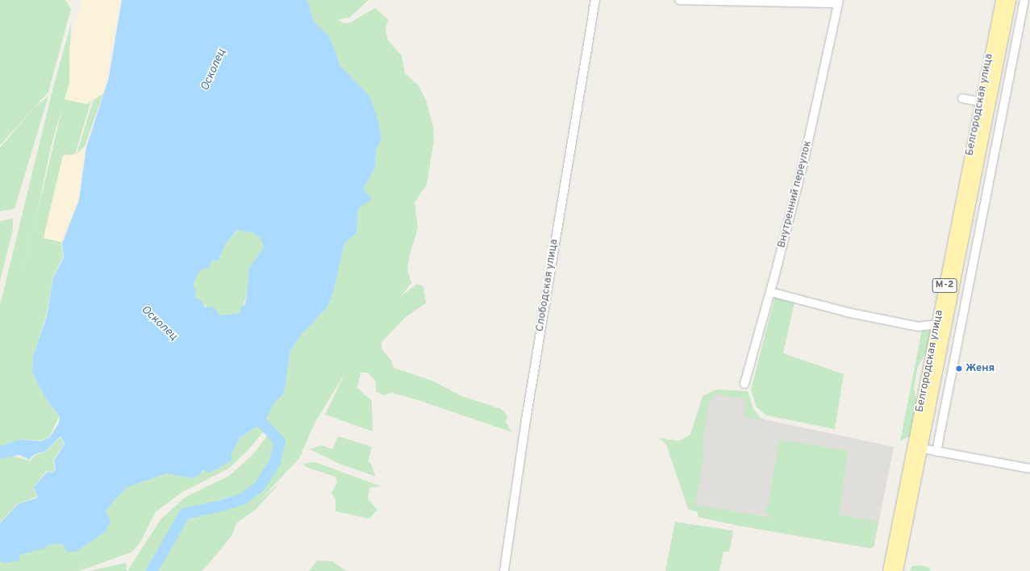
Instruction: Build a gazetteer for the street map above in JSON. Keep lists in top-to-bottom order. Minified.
{"streets":{"main road":["Белгородская улица","М-2"],"street":["Внутренний переулок","Слободская улица"]},"water":["Осколец"],"places":["Женя"]}
